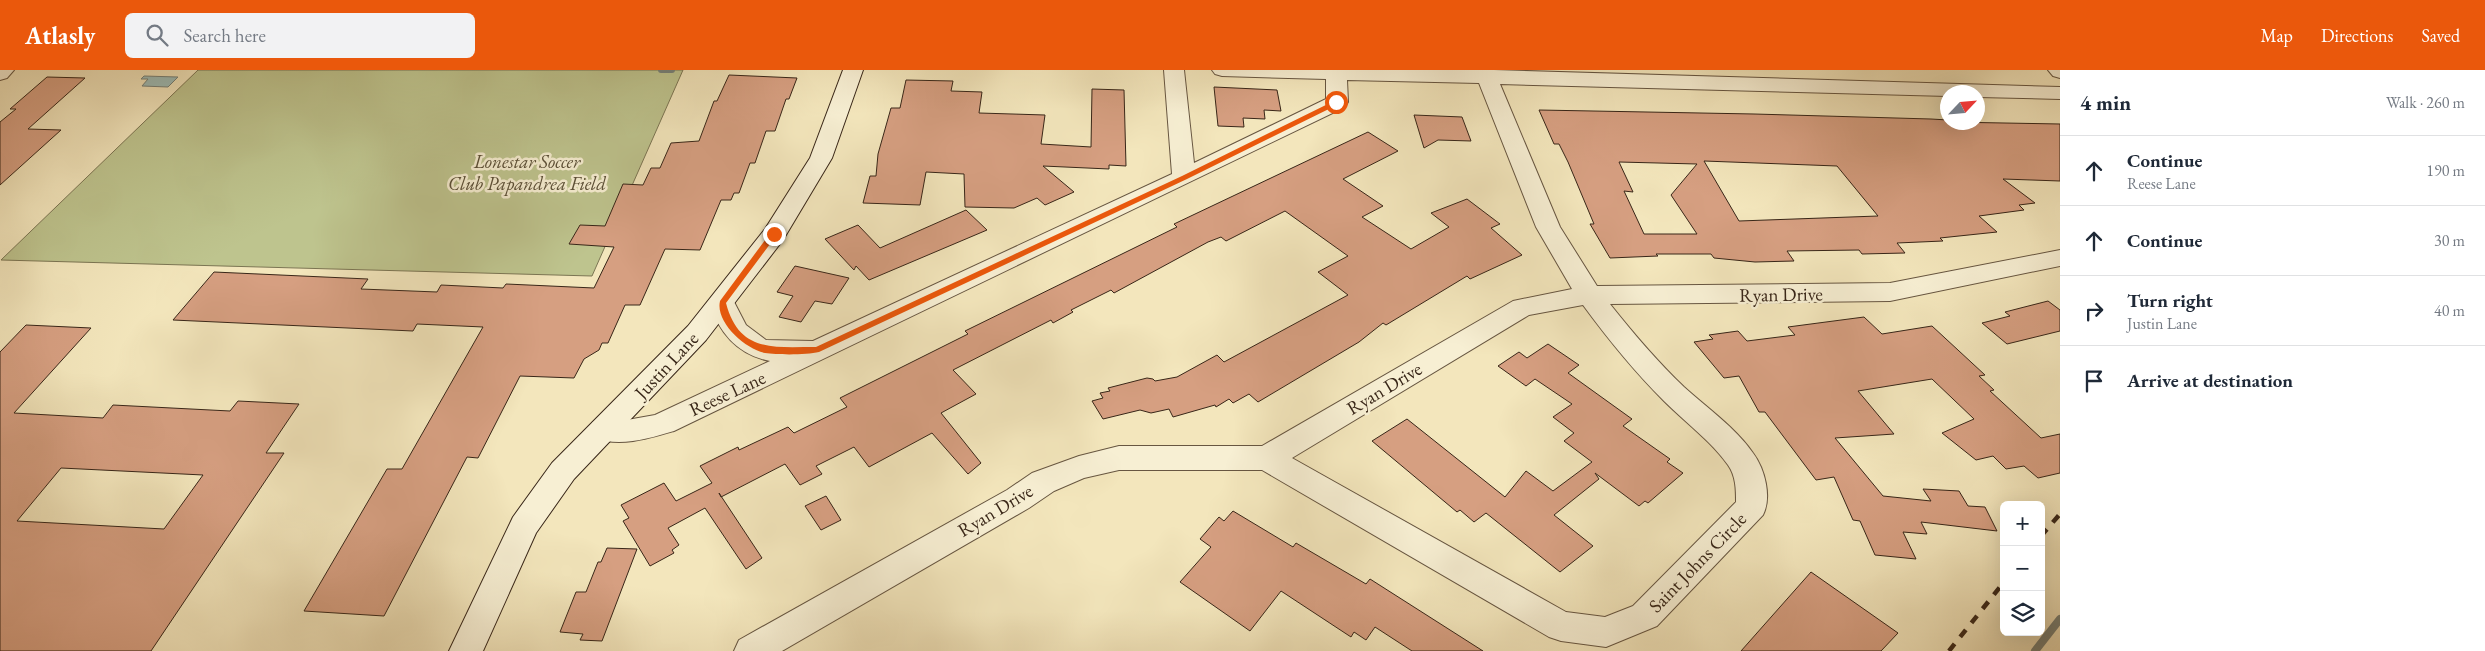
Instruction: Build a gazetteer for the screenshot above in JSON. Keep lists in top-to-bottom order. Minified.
{"streets":{"street":["Ryan Drive","Justin Lane","Reese Lane","Saint Johns Circle"]},"crossings":[["Ryan Drive","Saint Johns Circle"],["Justin Lane","Reese Lane"]],"parks":["Lonestar Soccer Club Papandrea Field"],"north":"top right","page":{"header":"Atlasly","search":"Search here","nav":["Map","Directions","Saved"],"heading":["4 min","Walk · 260 m"],"list":[["Continue","Reese Lane","190 m"],["Continue","30 m"],["Turn right","Justin Lane","40 m"],"Arrive at destination"],"map_buttons":["+","−"]}}
